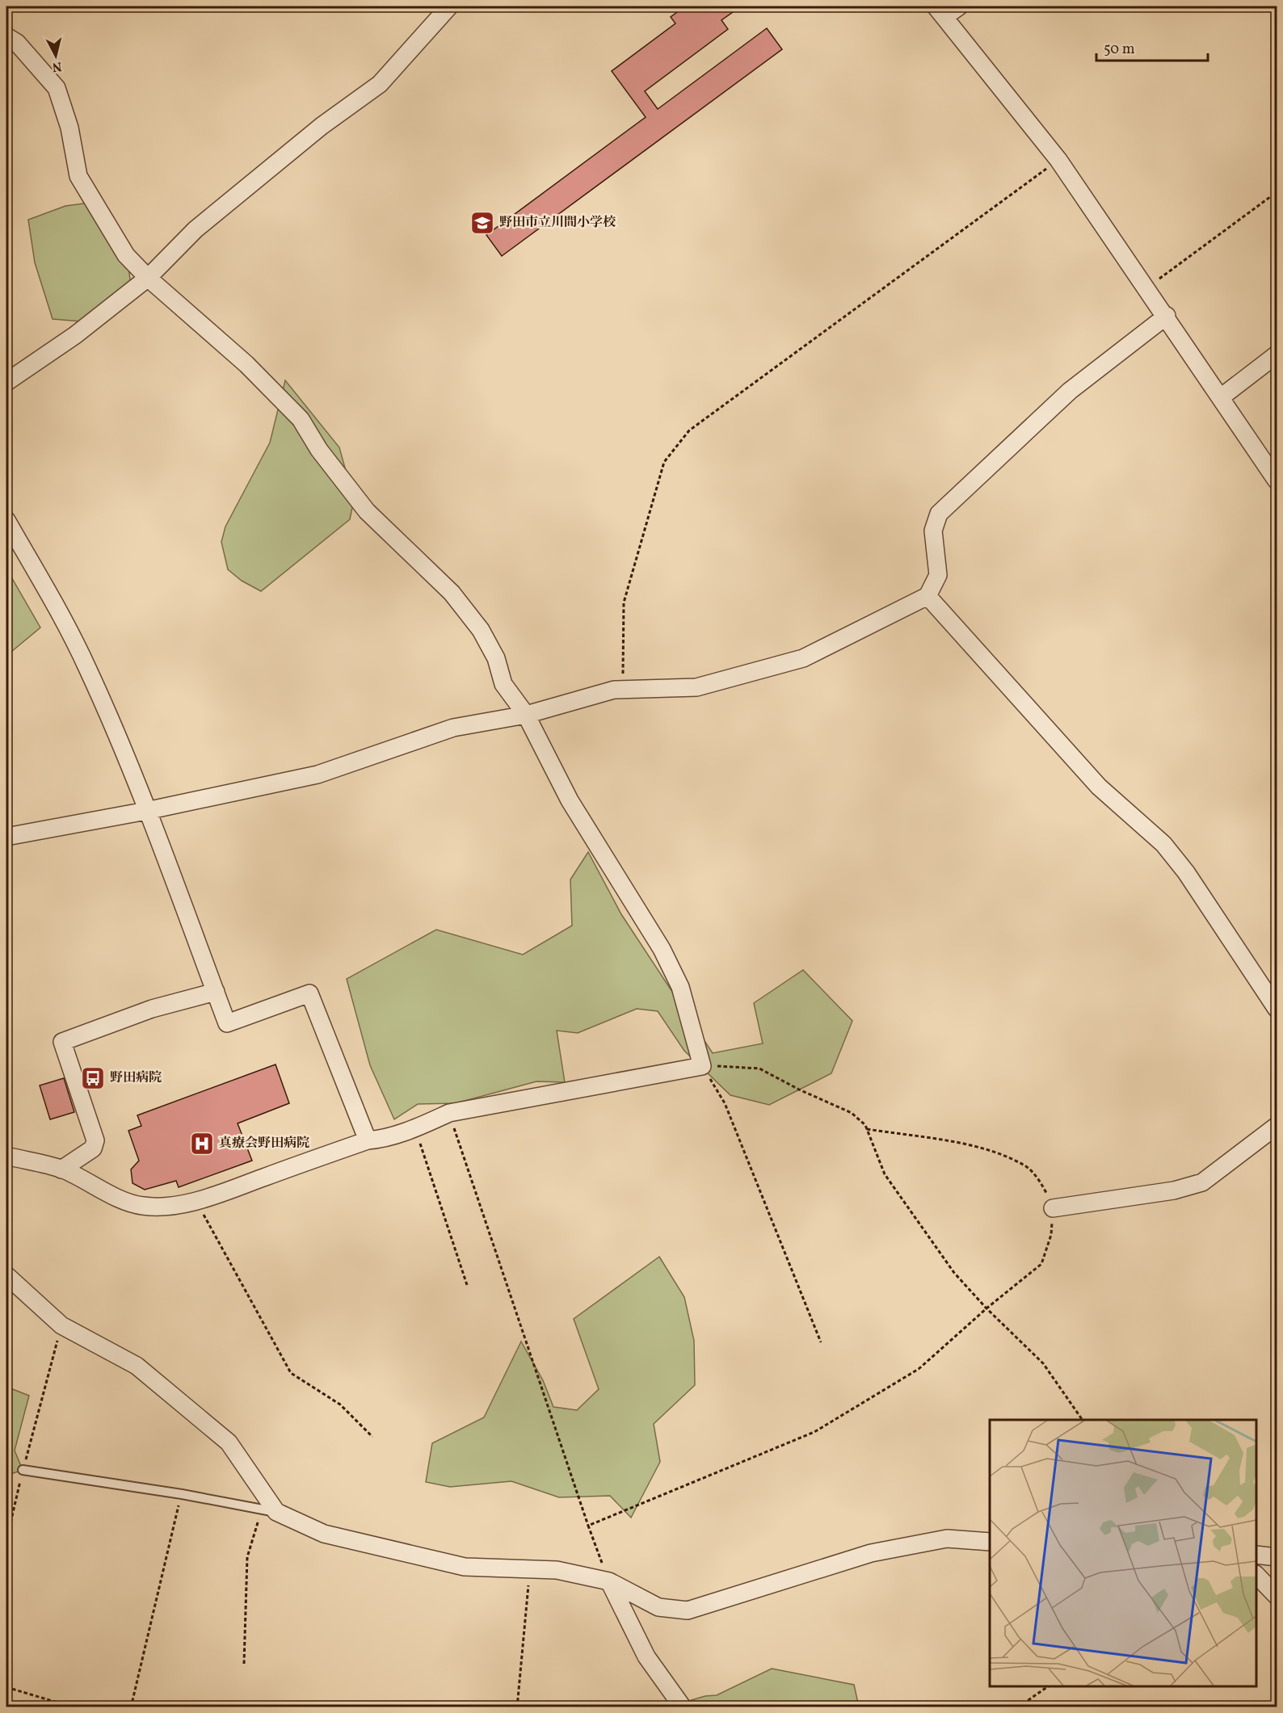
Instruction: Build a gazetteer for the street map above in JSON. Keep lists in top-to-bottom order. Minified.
{"places":{"school or university":["野田市立川間小学校"],"bus stop":["野田病院"],"hospital":["真療会野田病院"]},"scale_bar":"50 m","north":"bottom"}
